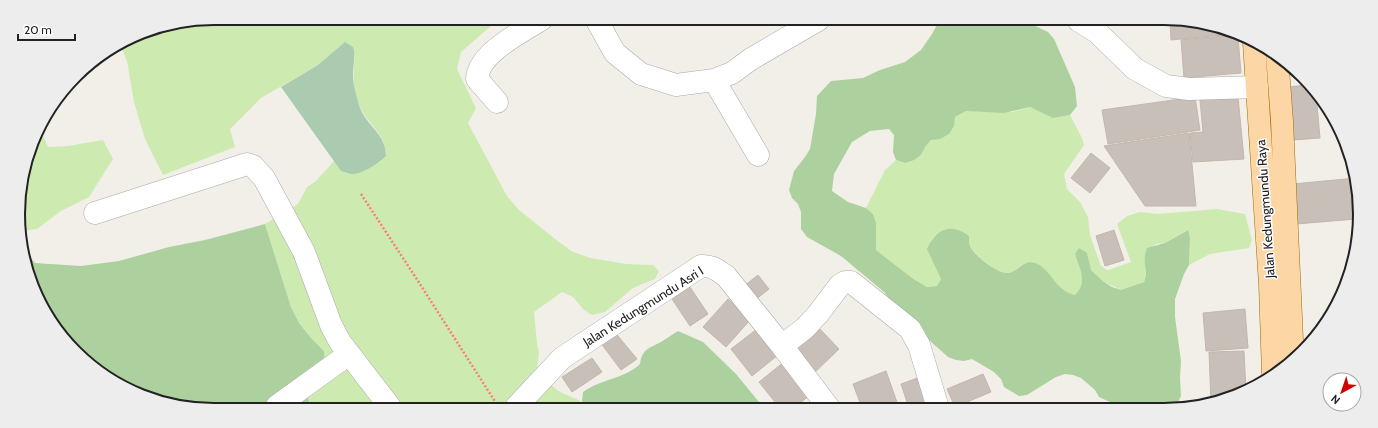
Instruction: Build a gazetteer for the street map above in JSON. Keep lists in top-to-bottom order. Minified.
{"streets":{"main road":["Jalan Kedungmundu Raya"],"street":["Jalan Kedungmundu Asri I"]},"scale_bar":"20 m","north":"bottom left"}
